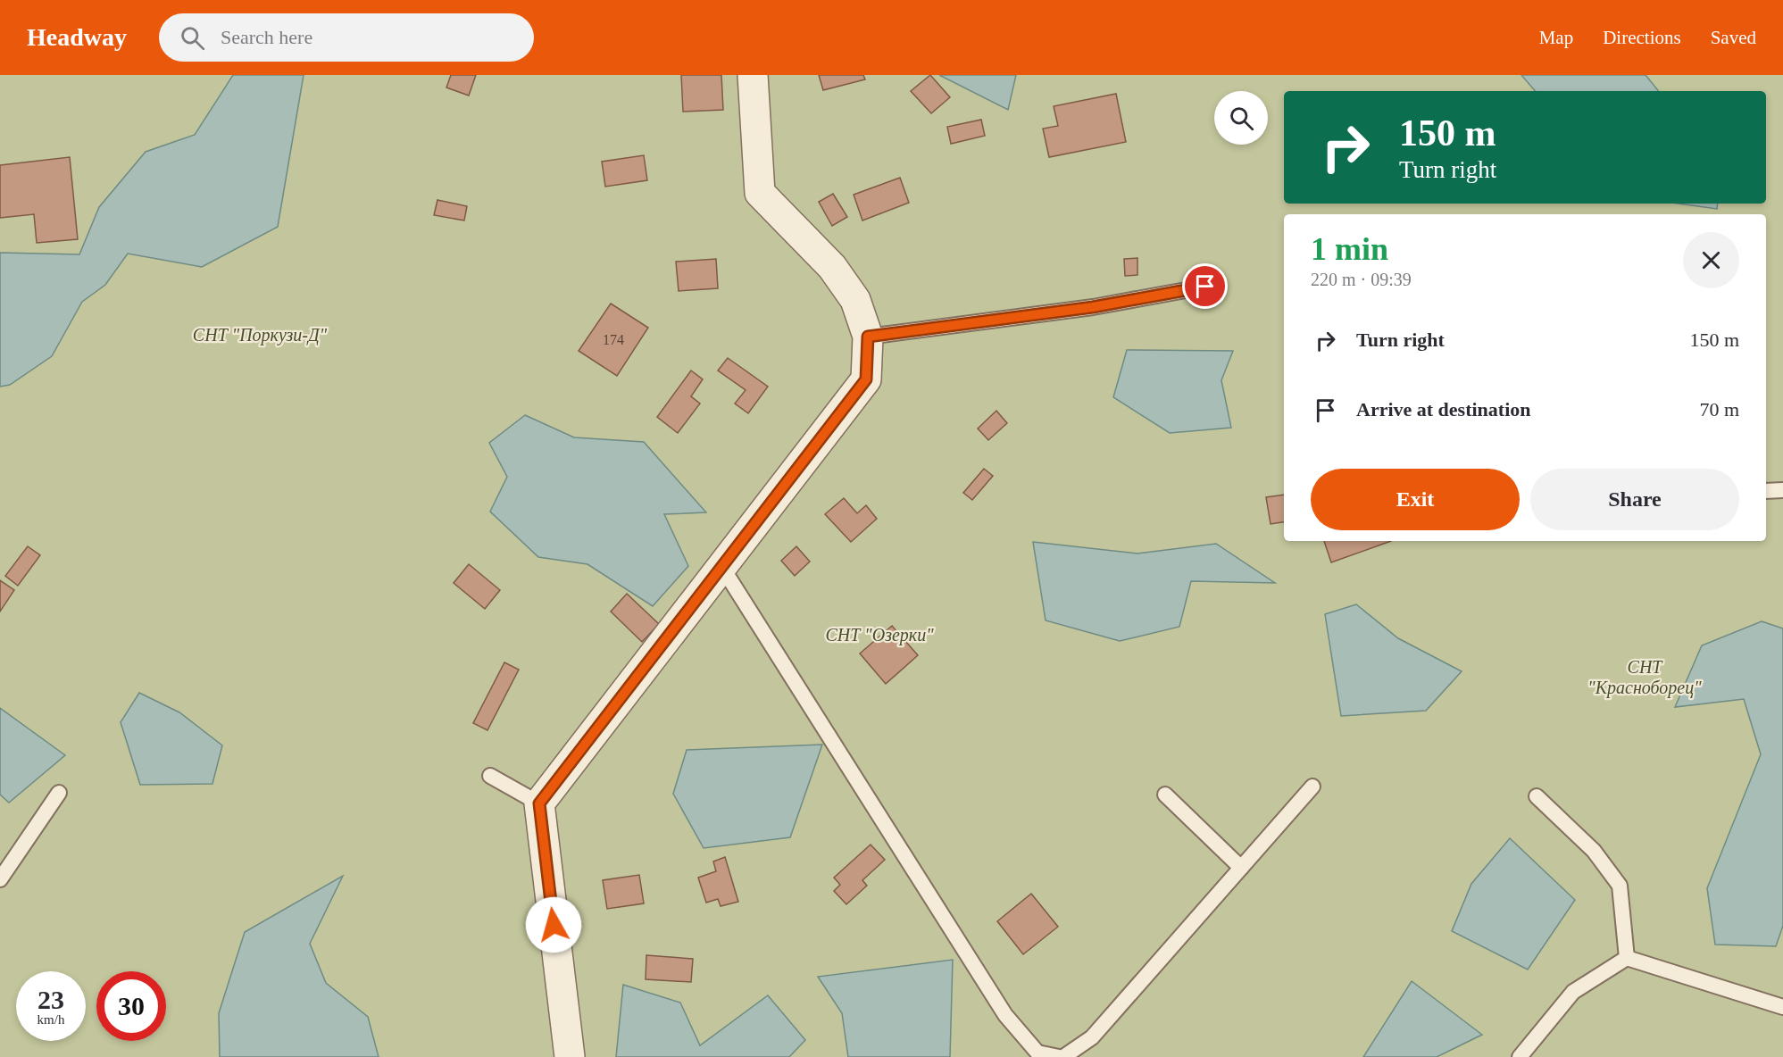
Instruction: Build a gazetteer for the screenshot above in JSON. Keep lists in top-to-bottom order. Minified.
{"parks":["СНТ \"Поркузи-Д\"","СНТ \"Озерки\"","СНТ \"Красноборец\""],"house_numbers":["174"],"page":{"header":"Headway","search":"Search here","nav":["Map","Directions","Saved"],"turn":["150 m","Turn right"],"heading":["1 min","220 m · 09:39"],"list":[{"name":"Turn right","value":"150 m"},{"name":"Arrive at destination","value":"70 m"}],"buttons":["Exit","Share"],"speed":"23 km/h","limit":"30"}}
